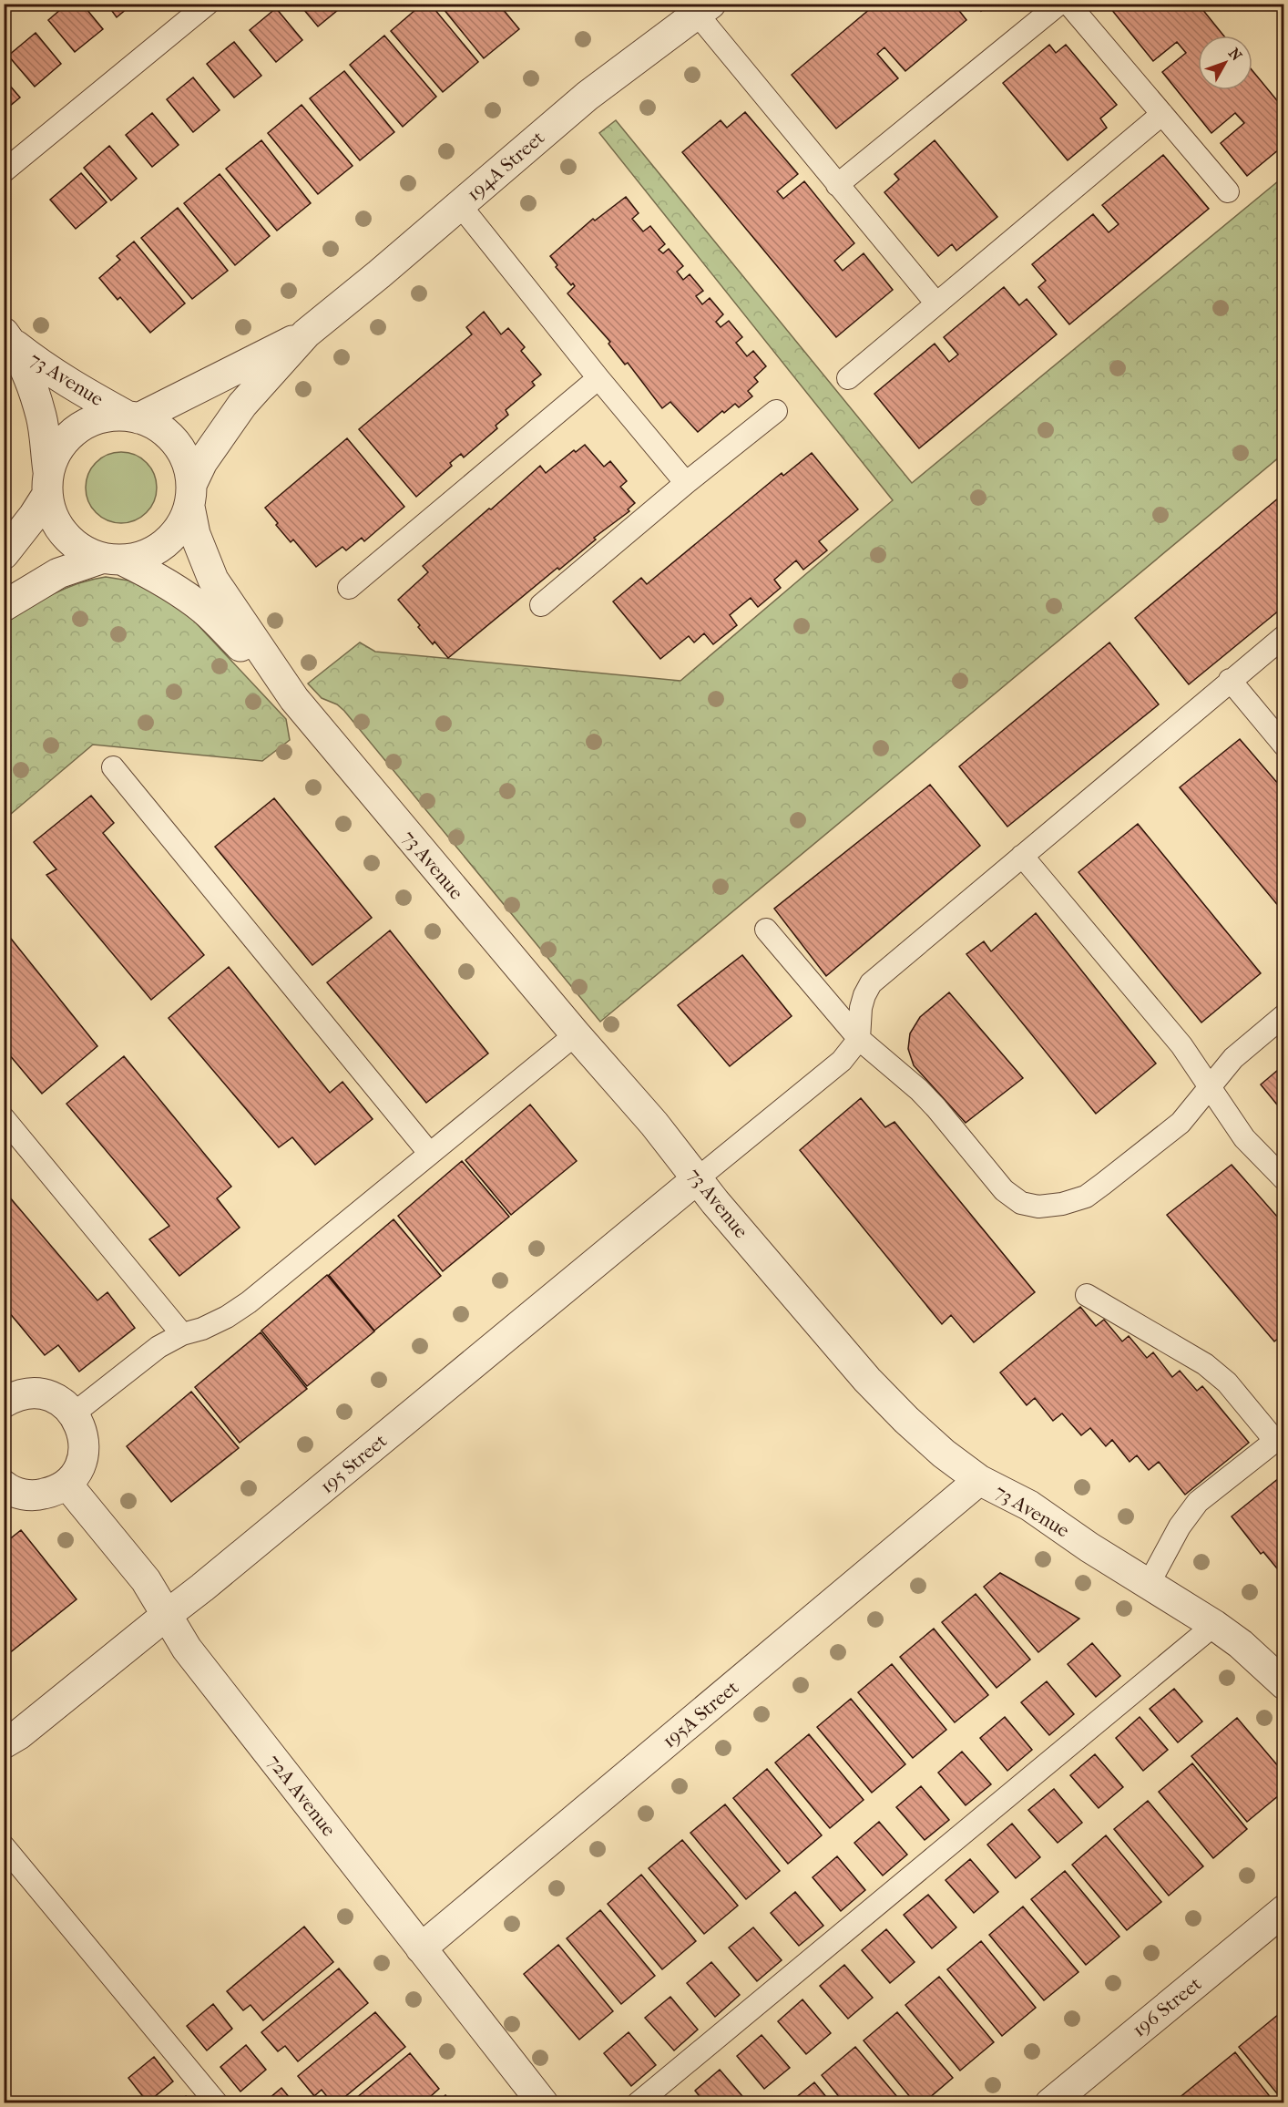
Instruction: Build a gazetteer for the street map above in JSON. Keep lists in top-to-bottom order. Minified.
{"streets":{"street":["194A Street","73 Avenue","195 Street","195A Street","72A Avenue","196 Street"]},"crossings":[["194A Street","73 Avenue"],["73 Avenue","195 Street"],["73 Avenue","195A Street"],["195 Street","72A Avenue"],["195A Street","72A Avenue"]],"north":"top right"}
